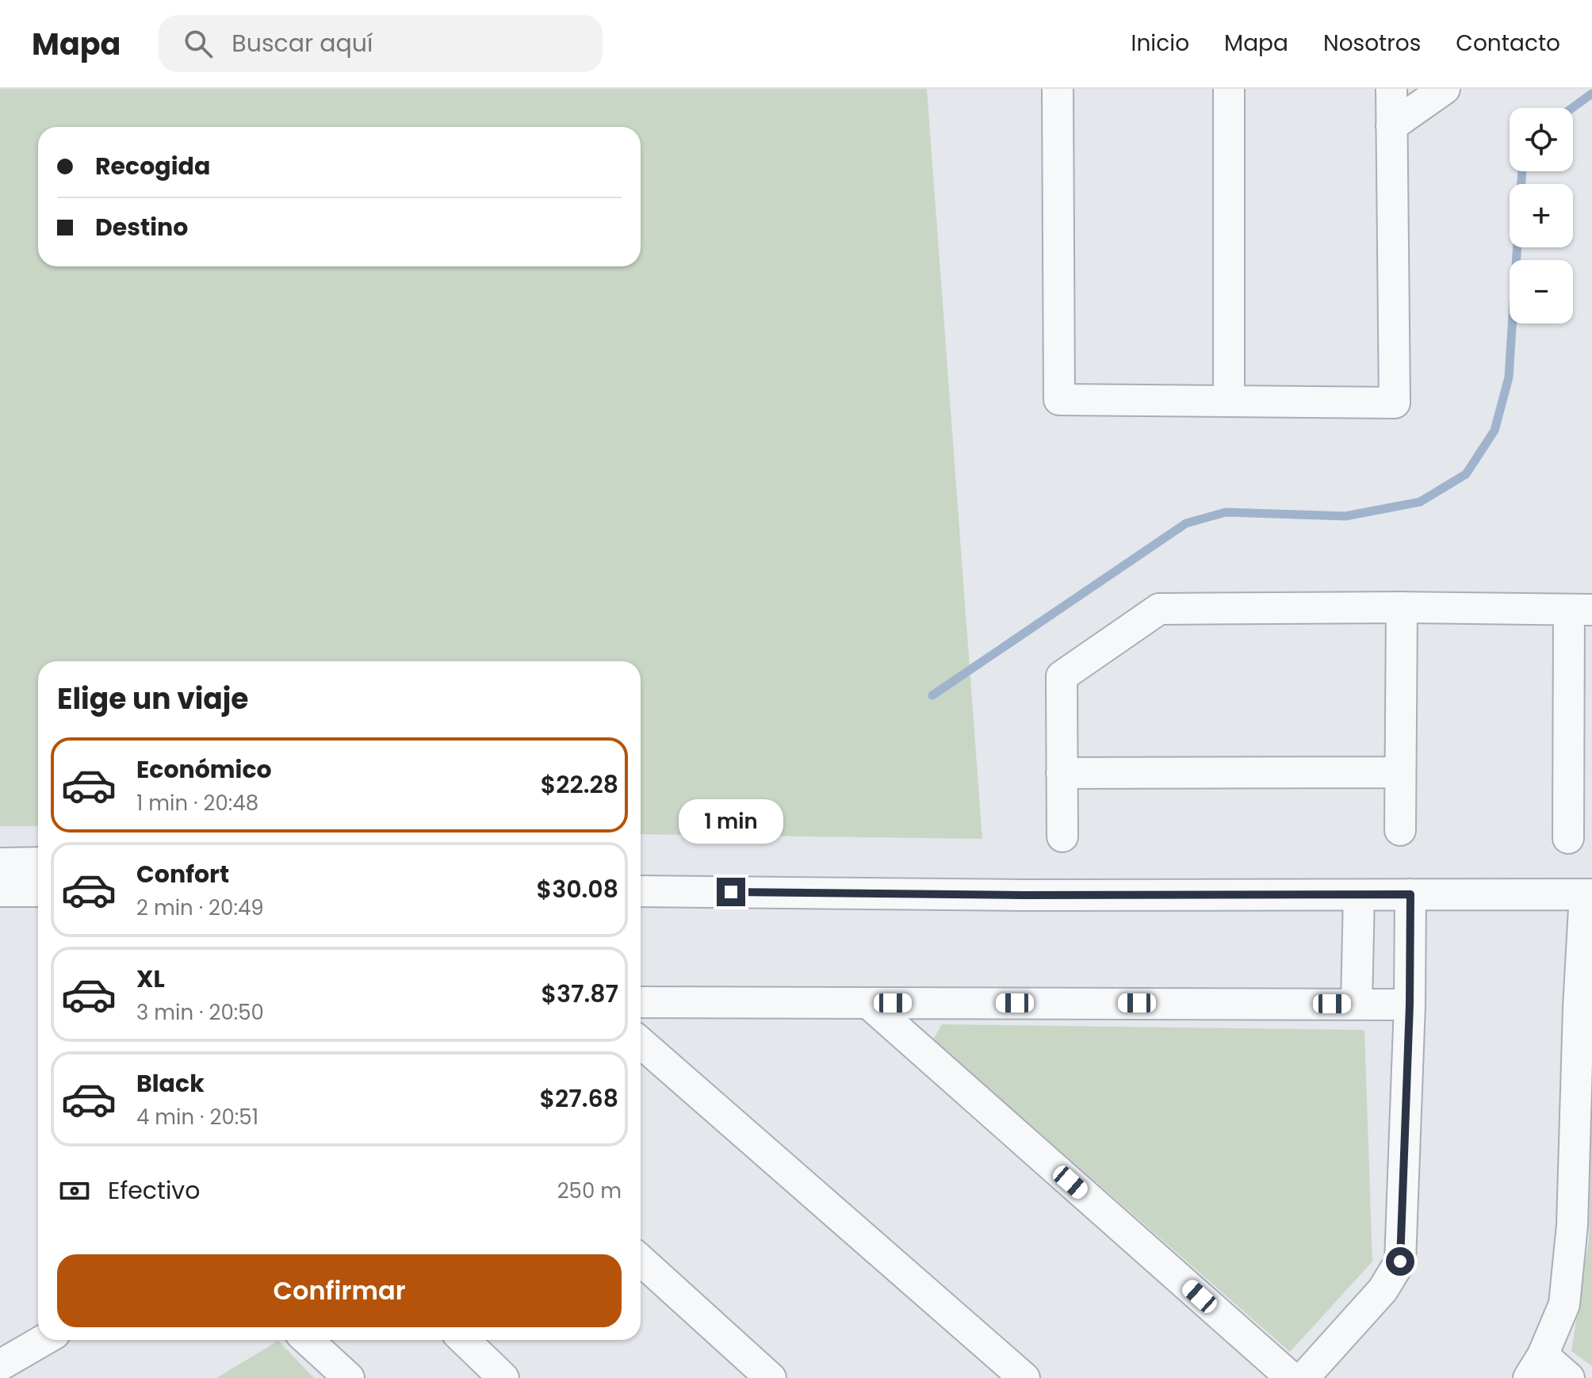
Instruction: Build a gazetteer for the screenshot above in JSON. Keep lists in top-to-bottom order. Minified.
{"page":{"header":"Mapa","search":"Buscar aquí","nav":["Inicio","Mapa","Nosotros","Contacto"],"map_buttons":["+","−"],"banner":["Recogida","Destino"],"heading":"Elige un viaje","list":[{"name":"Económico","note":"1 min · 20:48","value":"$22.28"},{"name":"Confort","note":"2 min · 20:49","value":"$30.08"},{"name":"XL","note":"3 min · 20:50","value":"$37.87"},{"name":"Black","note":"4 min · 20:51","value":"$27.68"}],"bubble":"1 min","pay":["Efectivo","250 m"],"buttons":"Confirmar"}}
